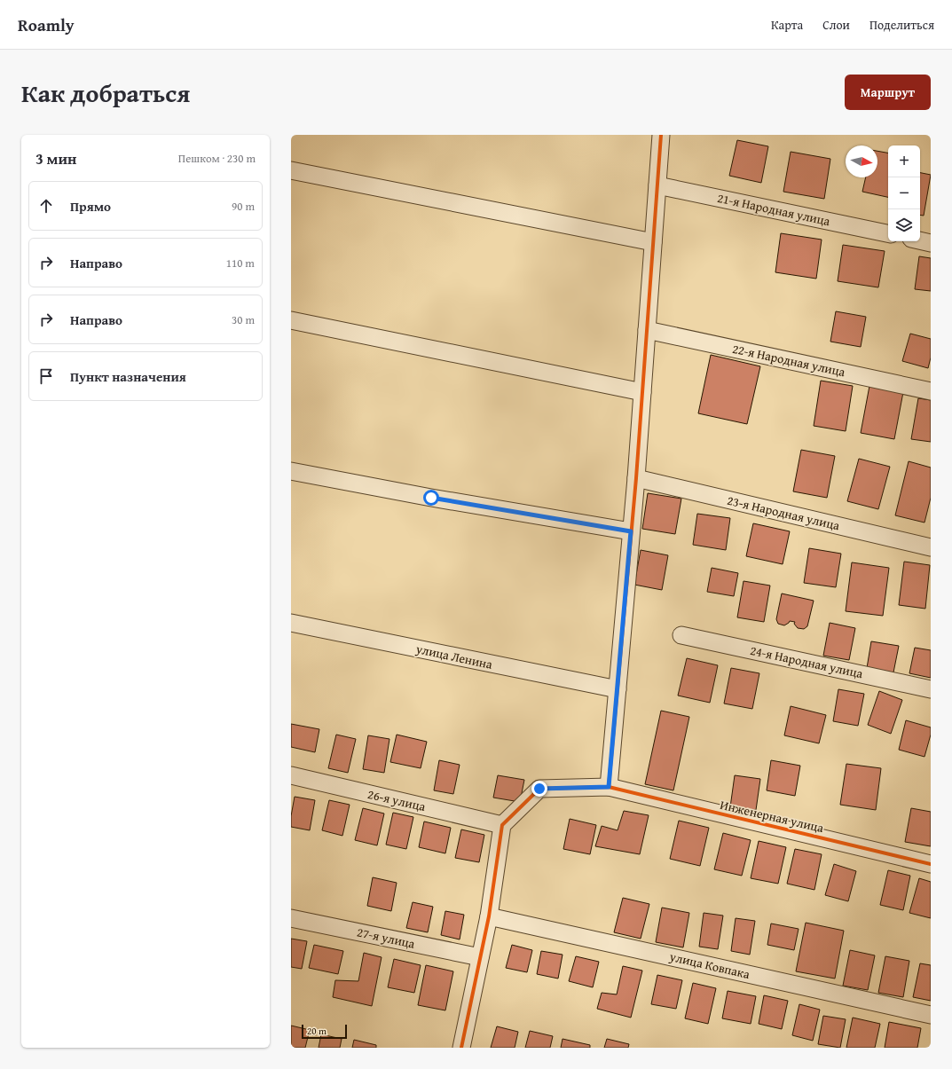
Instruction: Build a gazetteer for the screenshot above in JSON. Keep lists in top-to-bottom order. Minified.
{"streets":{"street":["21-я Народная улица","22-я Народная улица","23-я Народная улица","улица Ленина","24-я Народная улица","26-я улица","Инженерная улица","27-я улица","улица Ковпака"]},"crossings":[["26-я улица","Инженерная улица"]],"scale_bar":"20 m","north":"right","page":{"header":"Roamly","nav":["Карта","Слои","Поделиться"],"title":"Как добраться","buttons":"Маршрут","heading":["3 мин","Пешком · 230 m"],"map_buttons":["+","−"],"list":[["Прямо","90 m"],["Направо","110 m"],["Направо","30 m"],"Пункт назначения"],"scale":"20 m"}}
